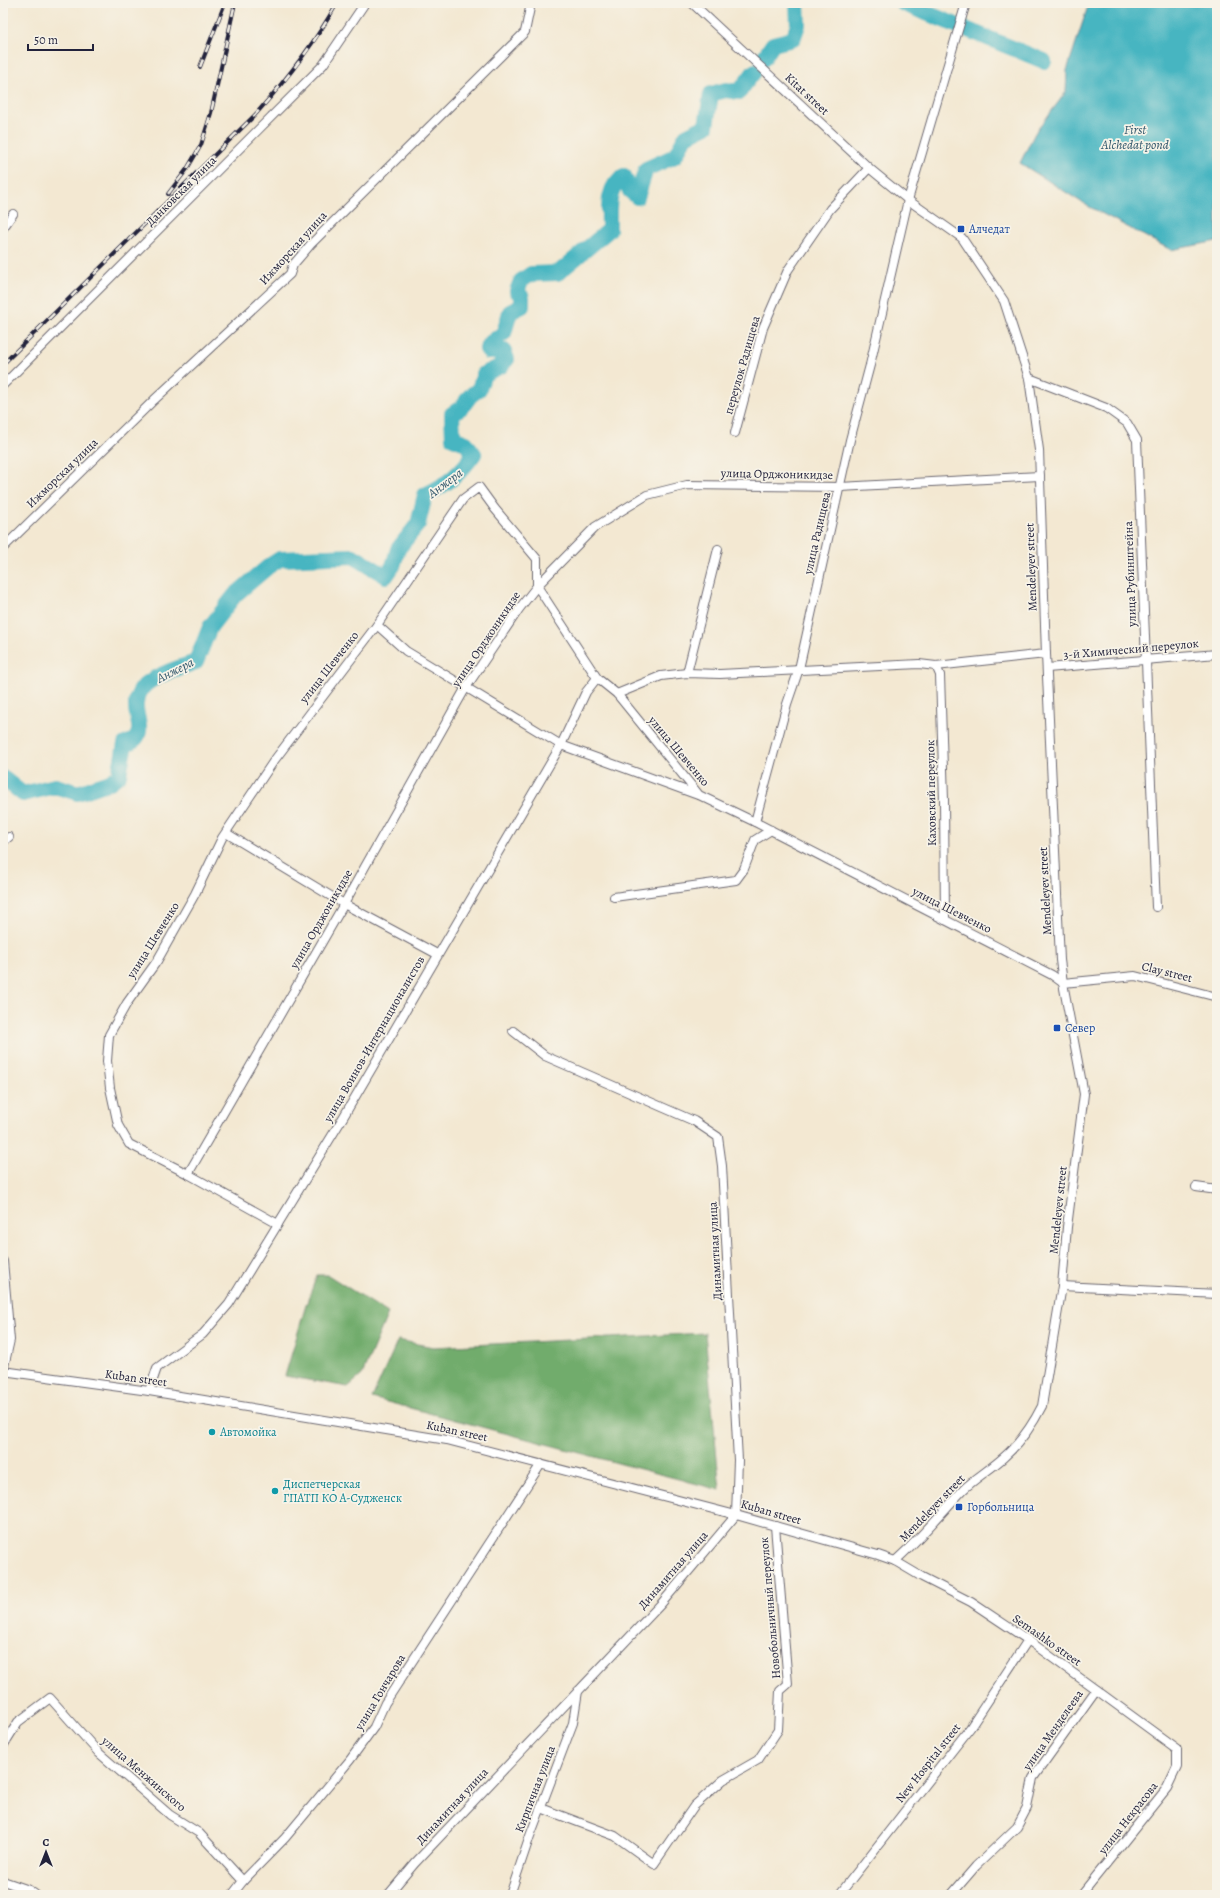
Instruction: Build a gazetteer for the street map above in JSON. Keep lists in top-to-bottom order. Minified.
{"streets":{"street":["Kitat street","Данковская улица","Ижморская улица","переулок Радищева","улица Орджоникидзе","улица Радищева","Mendeleyev street","улица Рубинштейна","3-й Химический переулок","улица Шевченко","Каховский переулок","Clay street","улица Воинов-Интернационалистов","Динамитная улица","Kuban street","Новобольничный переулок","Semashko street","улица Гончарова","улица Менделеева","New Hospital street","улица Менжинского","Кирпичная улица","улица Некрасова"]},"crossings":[["Kitat street","переулок Радищева"],["Kitat street","улица Радищева"],["Kitat street","Mendeleyev street"],["улица Орджоникидзе","улица Радищева"],["улица Орджоникидзе","Mendeleyev street"],["улица Орджоникидзе","улица Шевченко"],["улица Радищева","Mendeleyev street"],["улица Радищева","улица Шевченко"],["Mendeleyev street","улица Рубинштейна"],["Mendeleyev street","3-й Химический переулок"],["Mendeleyev street","улица Шевченко"],["Mendeleyev street","Clay street"],["Mendeleyev street","Kuban street"],["Mendeleyev street","Semashko street"],["улица Рубинштейна","3-й Химический переулок"],["улица Шевченко","Каховский переулок"],["улица Шевченко","Clay street"],["улица Шевченко","улица Воинов-Интернационалистов"],["улица Воинов-Интернационалистов","Kuban street"],["Динамитная улица","Kuban street"],["Динамитная улица","Кирпичная улица"],["Kuban street","Новобольничный переулок"],["Kuban street","Semashko street"],["Kuban street","улица Гончарова"],["Новобольничный переулок","Кирпичная улица"],["Semashko street","улица Менделеева"],["Semashko street","New Hospital street"],["Semashko street","улица Некрасова"],["улица Гончарова","улица Менжинского"]],"water":["First Alchedat pond","Анжера"],"places":{"transit":["Алчедат","Север","Горбольница"],"other":["Автомойка","Диспетчерская ГПАТП КО А-Судженск"]},"scale_bar":"50 m","north":"top"}
